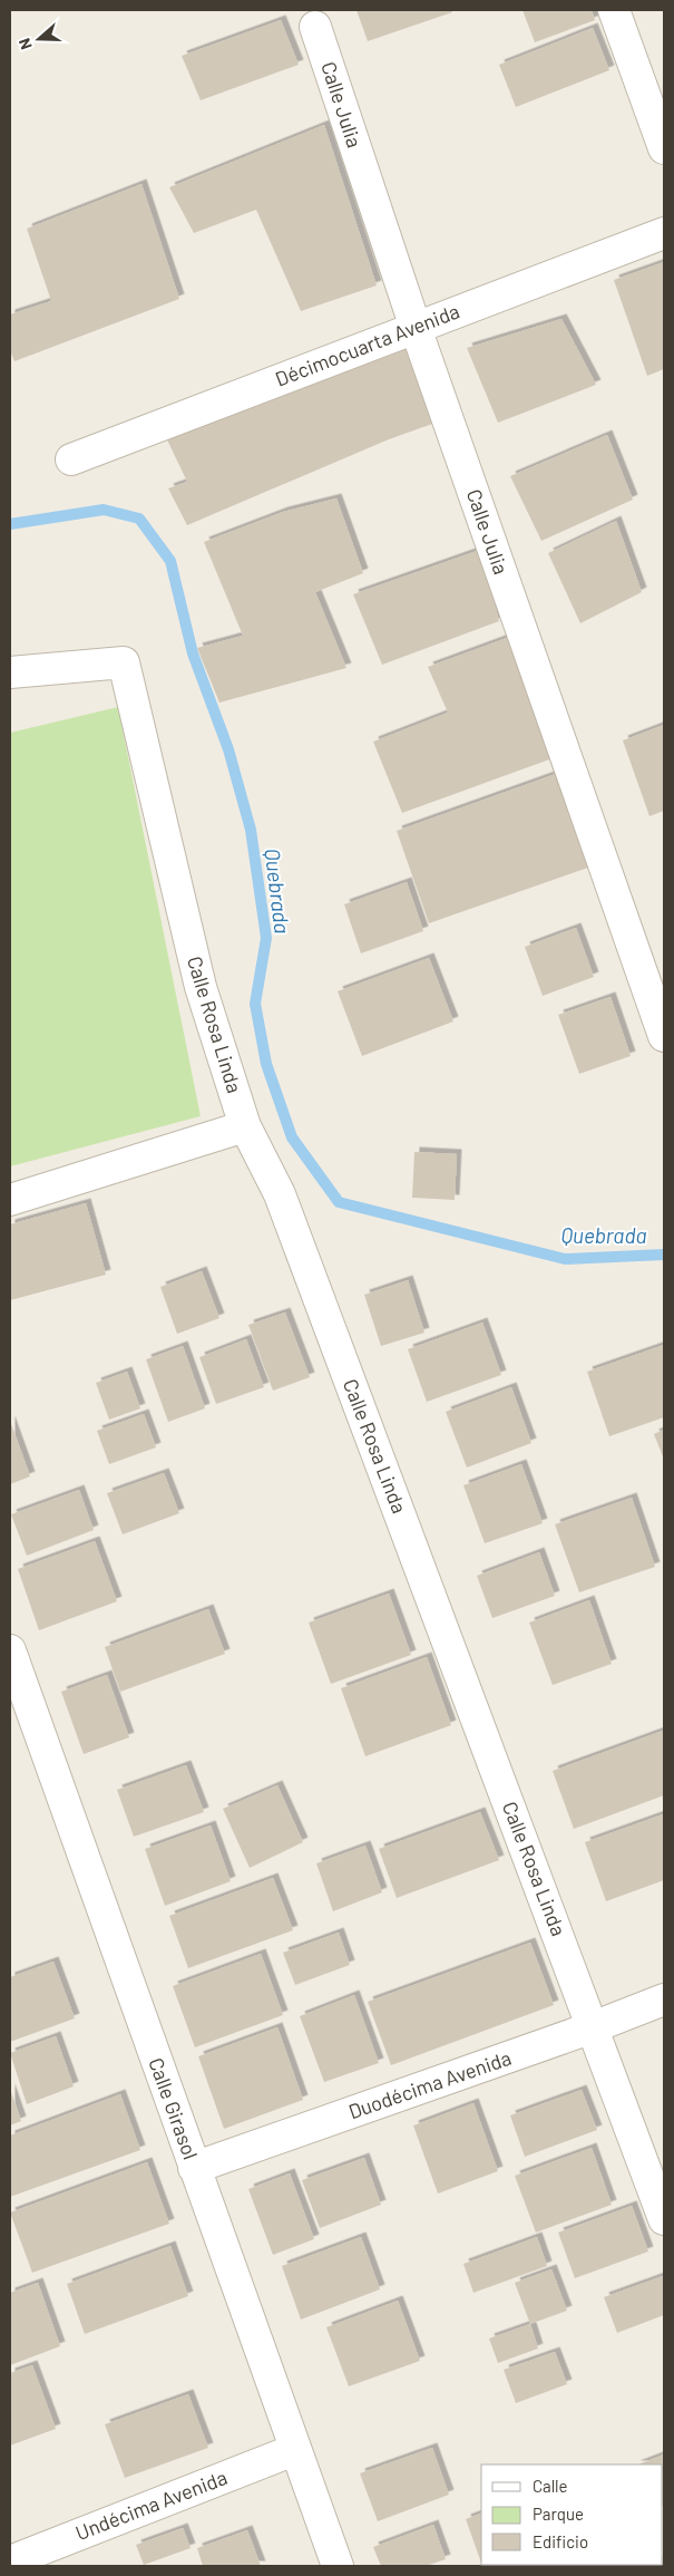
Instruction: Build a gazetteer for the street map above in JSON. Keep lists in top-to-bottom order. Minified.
{"streets":{"street":["Calle Julia","Décimocuarta Avenida","Calle Rosa Linda","Duodécima Avenida","Calle Girasol","Undécima Avenida"]},"crossings":[["Calle Julia","Décimocuarta Avenida"],["Calle Rosa Linda","Duodécima Avenida"],["Duodécima Avenida","Calle Girasol"],["Calle Girasol","Undécima Avenida"]],"water":["Quebrada"],"legend":["Calle","Parque","Edificio"],"north":"left"}
